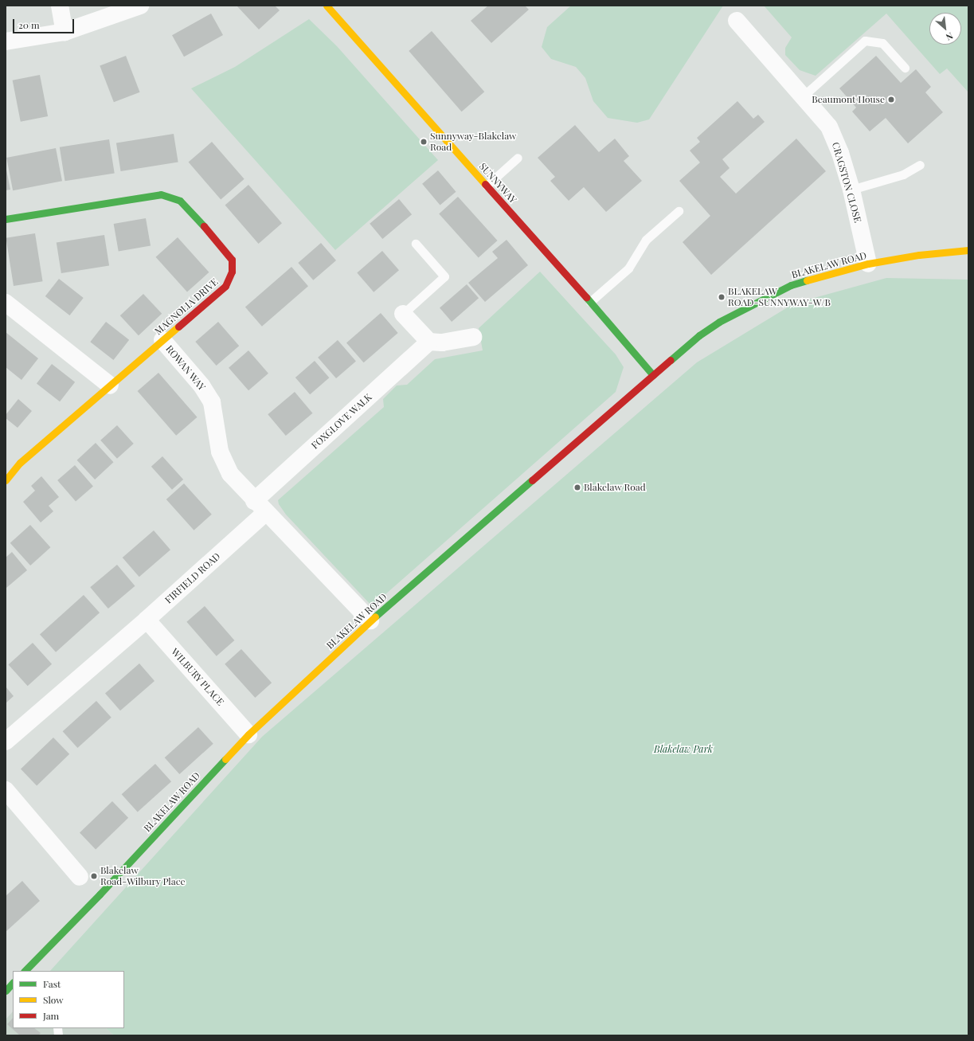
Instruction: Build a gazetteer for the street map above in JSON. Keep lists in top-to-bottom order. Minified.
{"streets":{"street":["CRAGSTON CLOSE","SUNNYWAY","BLAKELAW ROAD","MAGNOLIA DRIVE","ROWAN WAY","FOXGLOVE WALK","FIRFIELD ROAD","WILBURY PLACE"]},"crossings":[["CRAGSTON CLOSE","BLAKELAW ROAD"],["SUNNYWAY","BLAKELAW ROAD"],["BLAKELAW ROAD","WILBURY PLACE"],["MAGNOLIA DRIVE","ROWAN WAY"],["ROWAN WAY","FOXGLOVE WALK"],["ROWAN WAY","FIRFIELD ROAD"],["FOXGLOVE WALK","FIRFIELD ROAD"],["FIRFIELD ROAD","WILBURY PLACE"]],"parks":["Blakelaw Park"],"places":["Beaumont House","Sunnyway-Blakelaw Road","BLAKELAW ROAD-SUNNYWAY-W/B","Blakelaw Road","Blakelaw Road-Wilbury Place"],"legend":["Fast","Slow","Jam"],"scale_bar":"20 m","north":"bottom right"}
